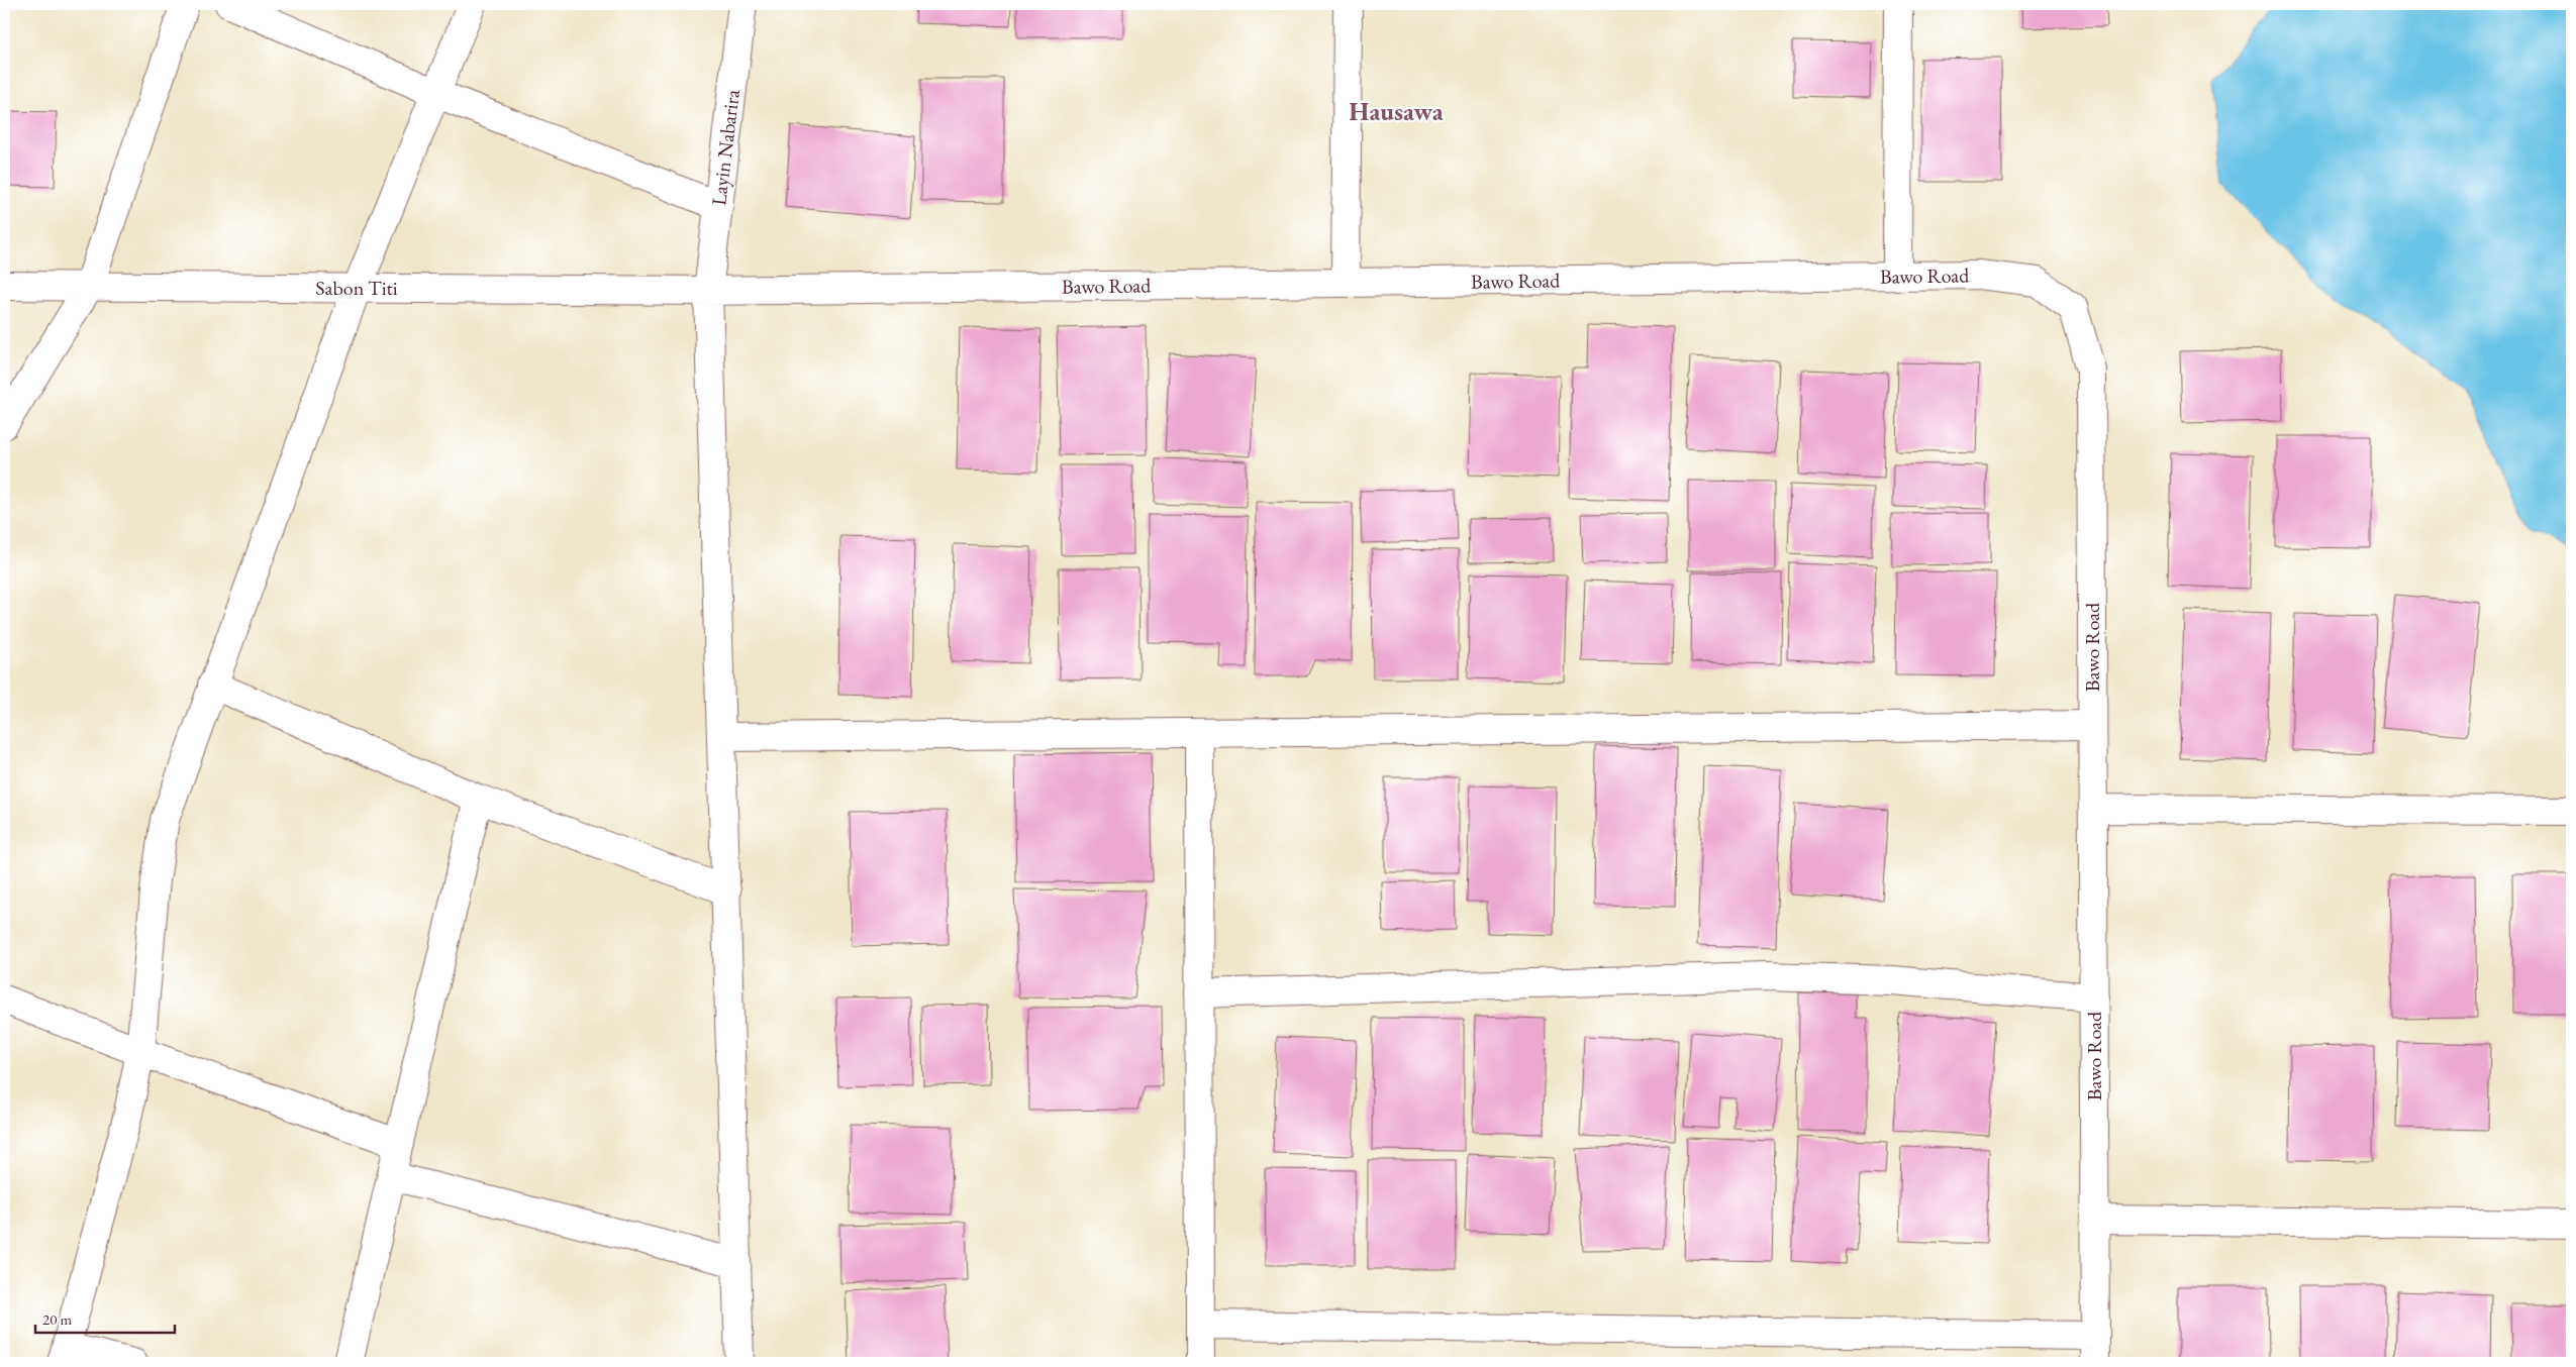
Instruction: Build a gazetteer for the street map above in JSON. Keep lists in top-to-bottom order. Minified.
{"streets":{"street":["Layin Nabarira","Bawo Road","Sabon Titi"]},"crossings":[["Layin Nabarira","Bawo Road"],["Layin Nabarira","Sabon Titi"],["Bawo Road","Sabon Titi"]],"districts":["Hausawa"],"scale_bar":"20 m"}
